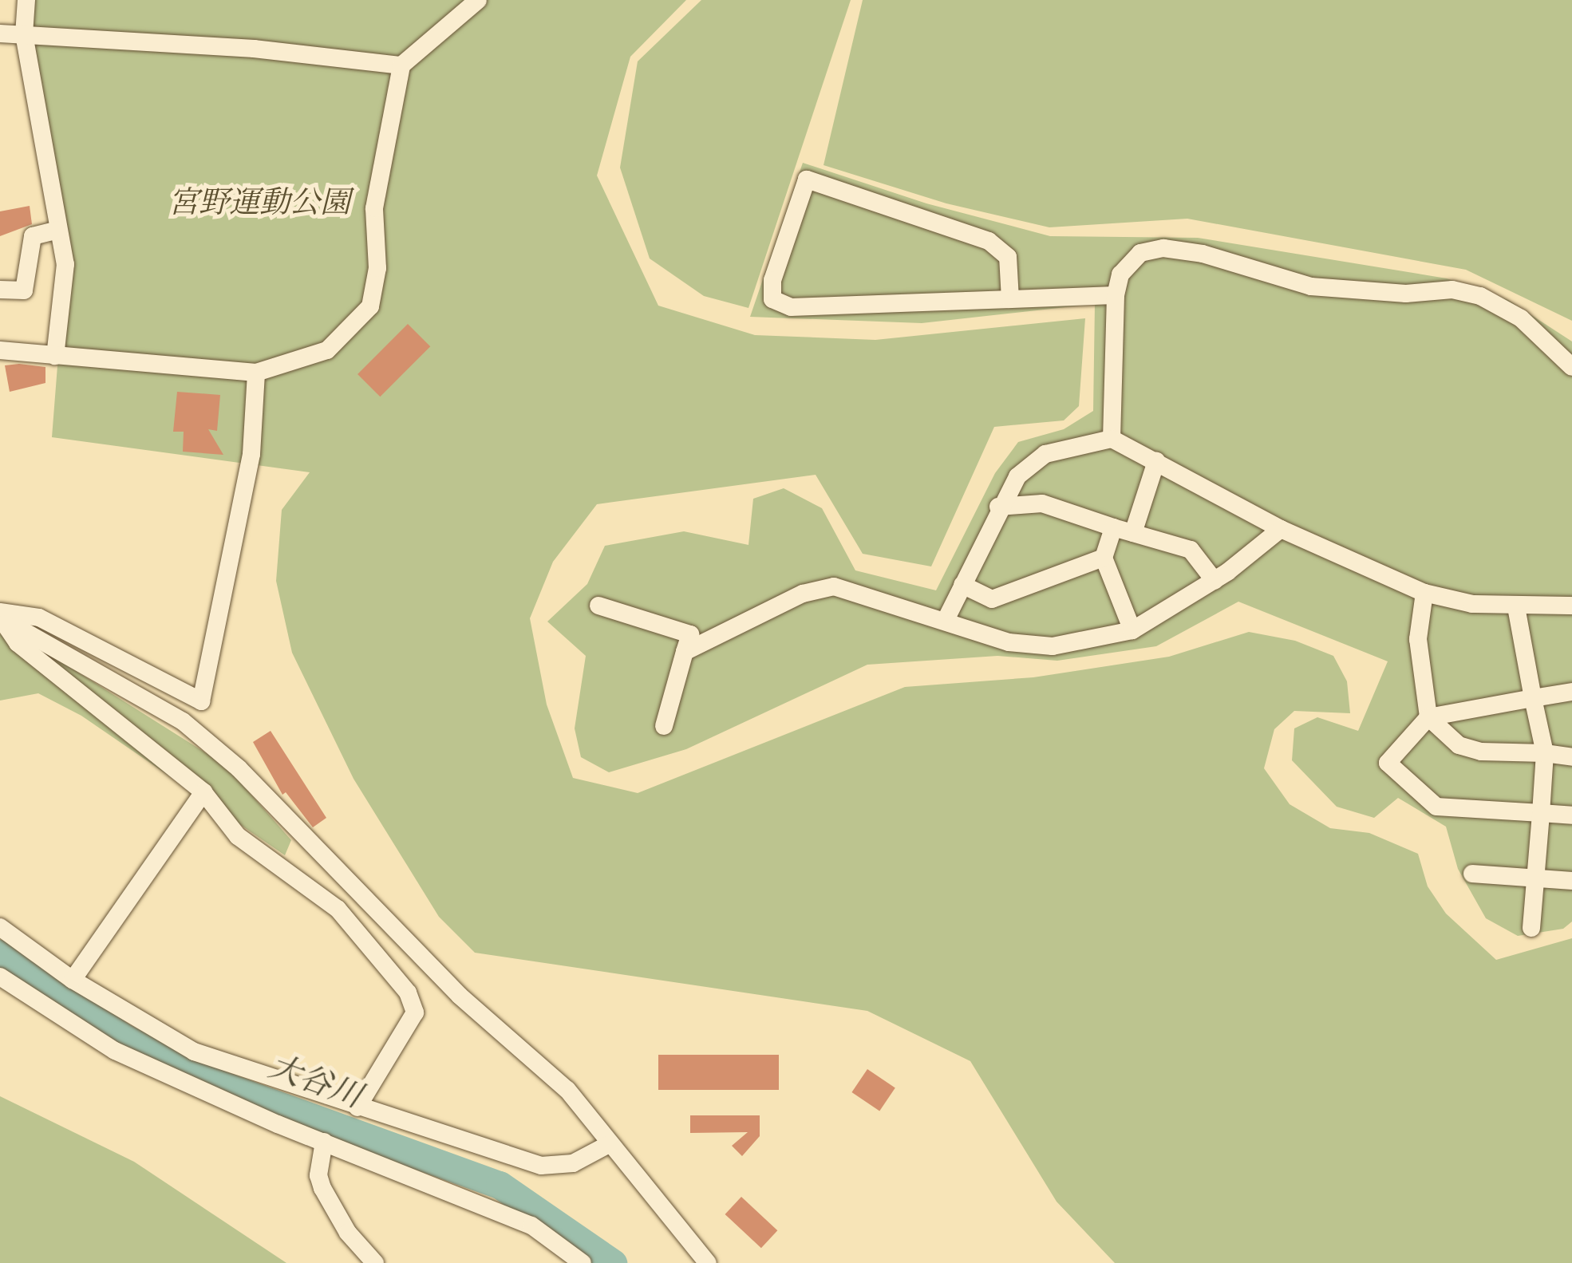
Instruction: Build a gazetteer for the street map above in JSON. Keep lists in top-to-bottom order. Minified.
{"water":["大谷川"],"parks":["宮野運動公園"]}
